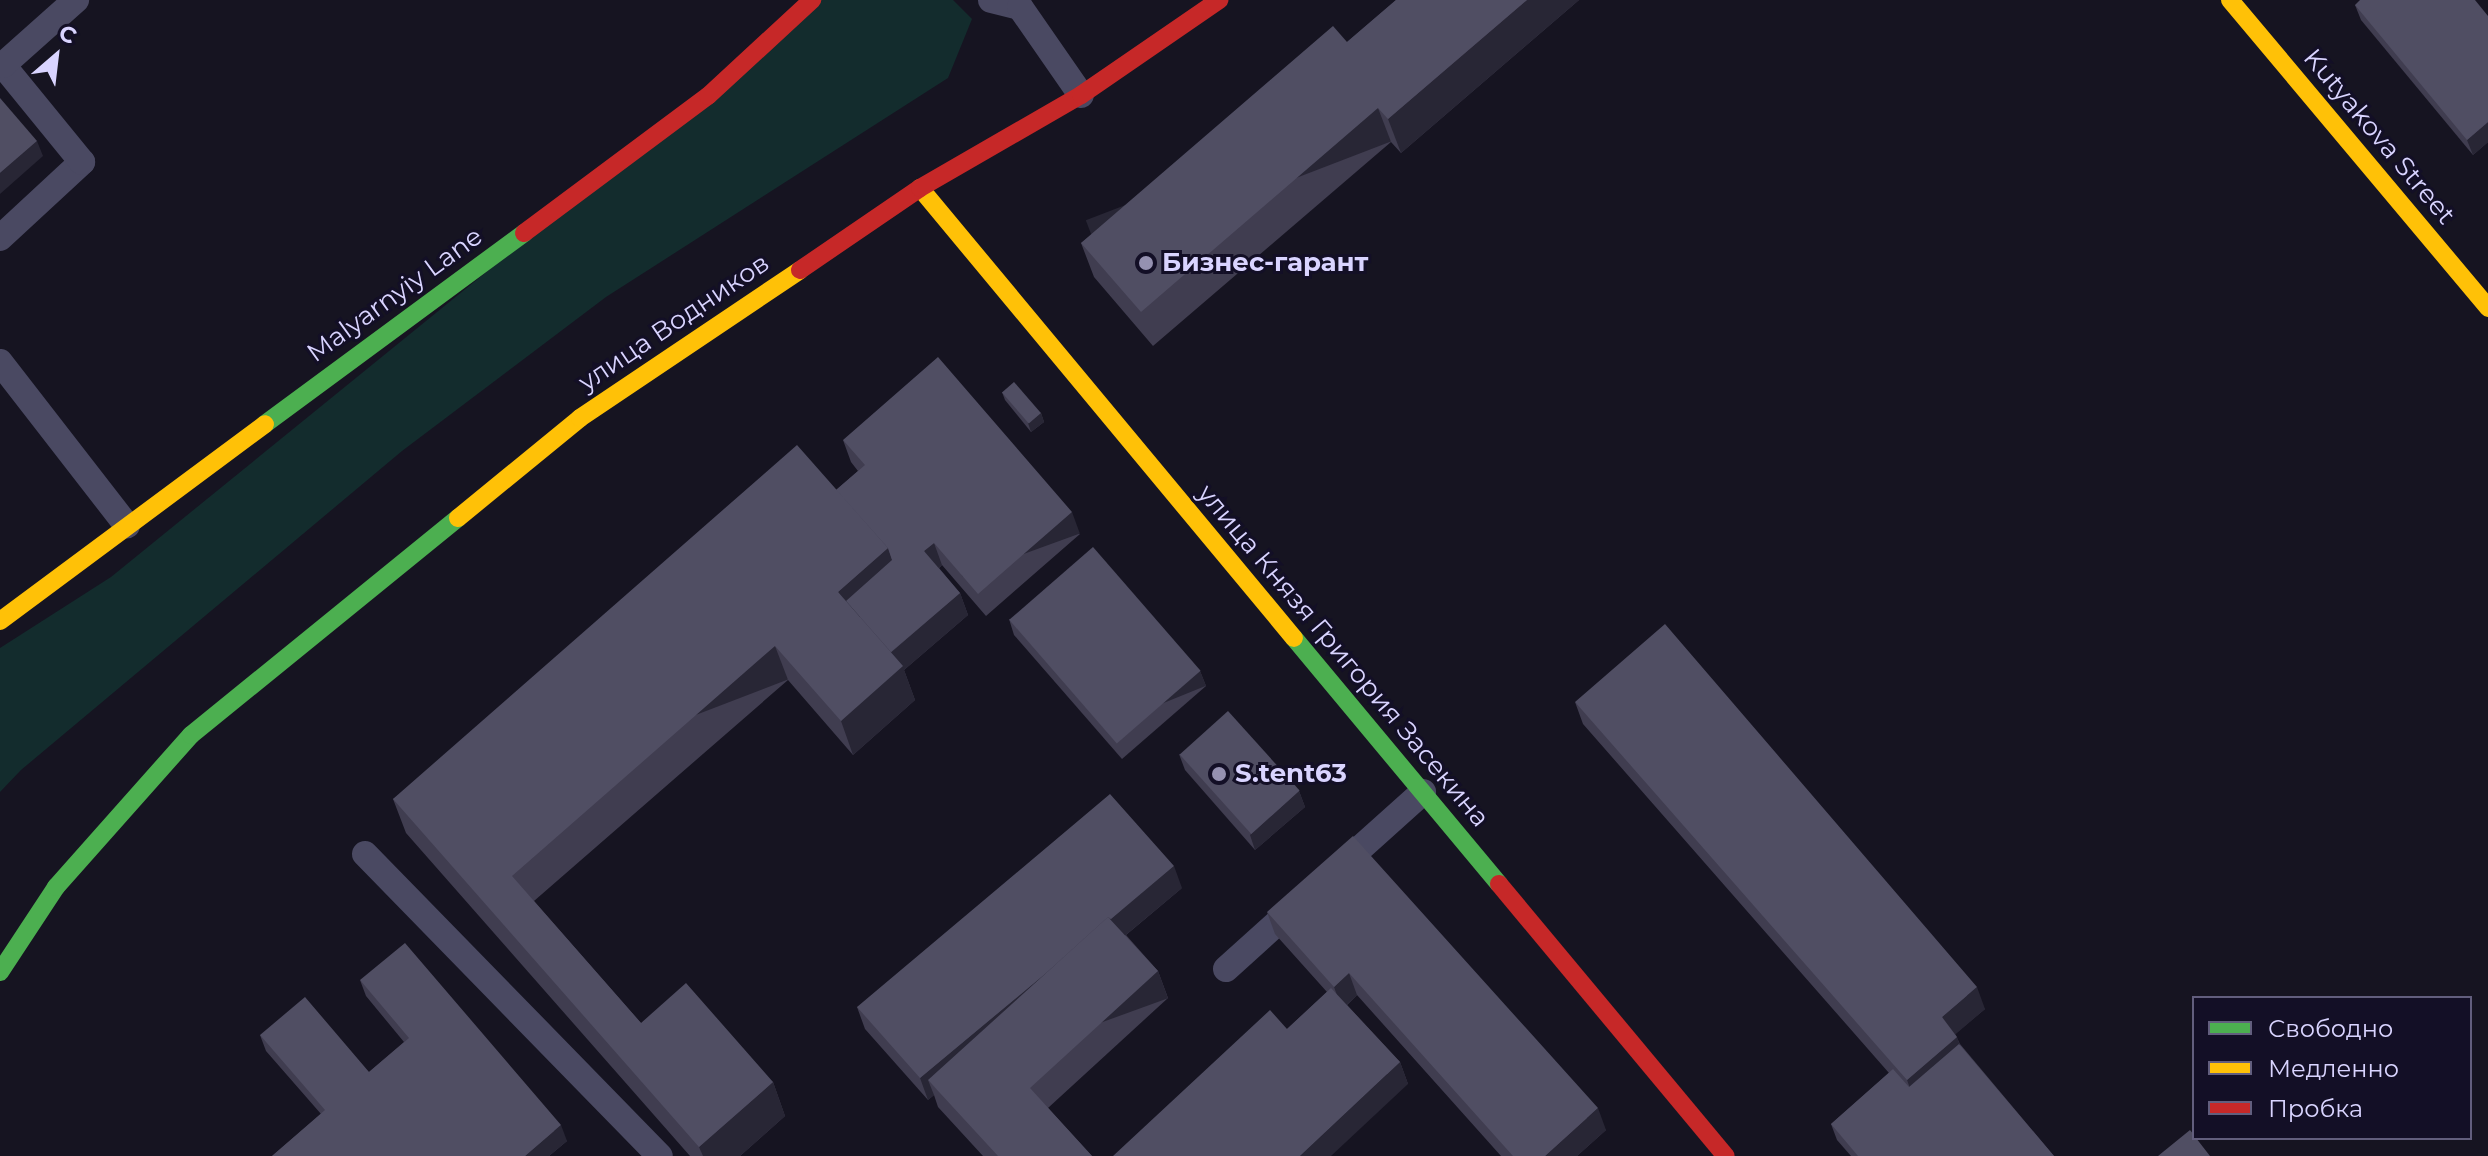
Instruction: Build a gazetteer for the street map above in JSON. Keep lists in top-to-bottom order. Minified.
{"streets":{"main road":["Kutyakova Street","Malyarnyiy Lane","улица Водников","улица Князя Григория Засекина"]},"crossings":[["улица Водников","улица Князя Григория Засекина"]],"places":["Бизнес-гарант","S.tent63"],"legend":["Свободно","Медленно","Пробка"],"north":"top right"}
